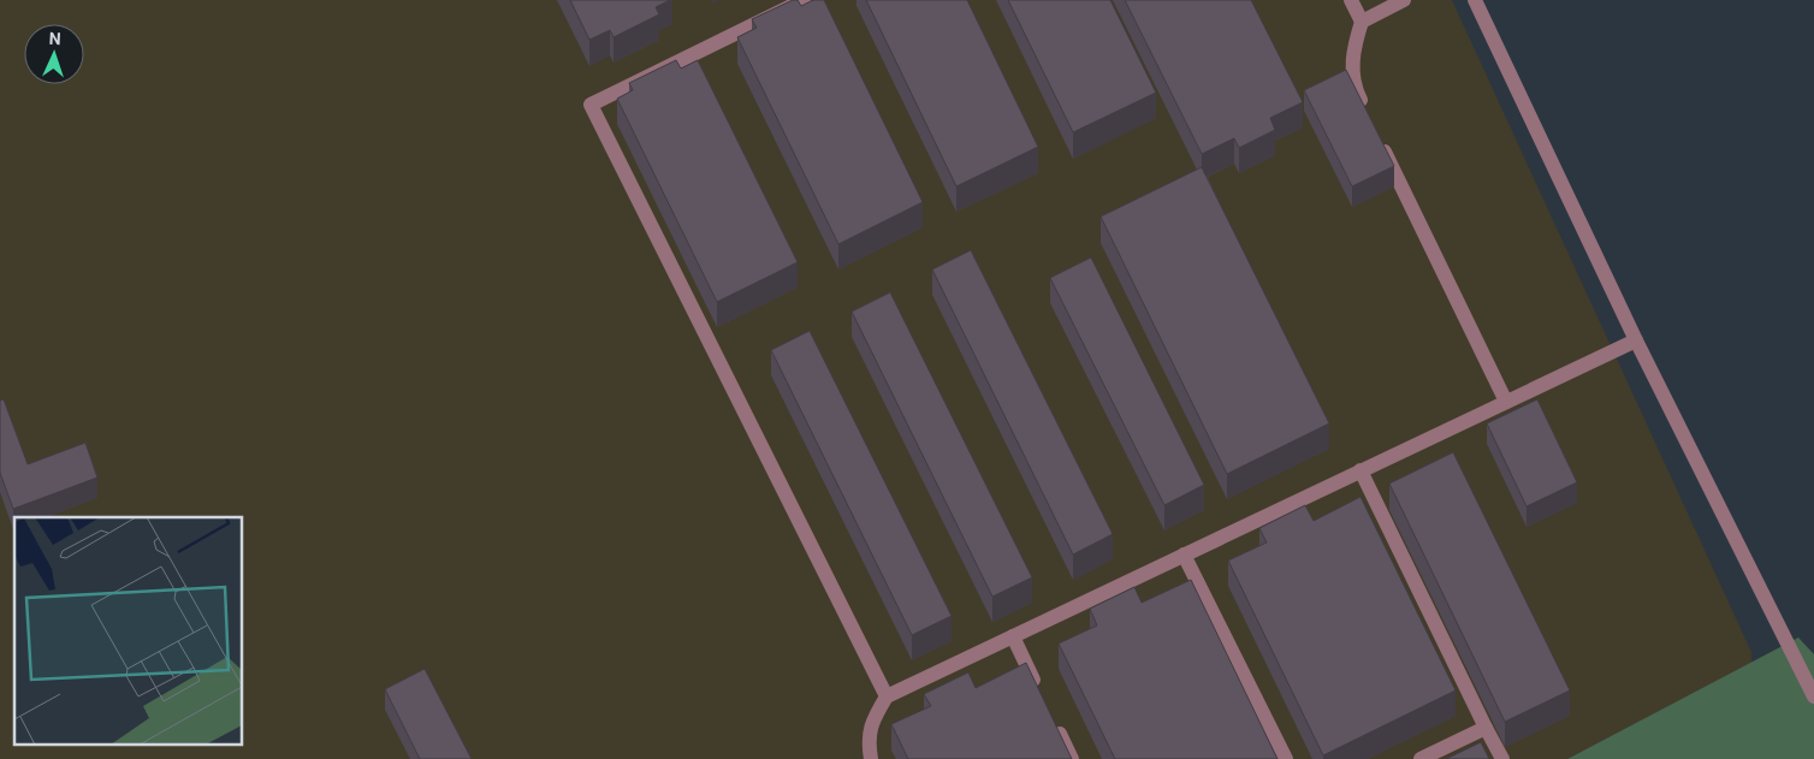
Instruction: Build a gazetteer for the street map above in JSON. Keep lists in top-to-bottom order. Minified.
{"north":"top"}
